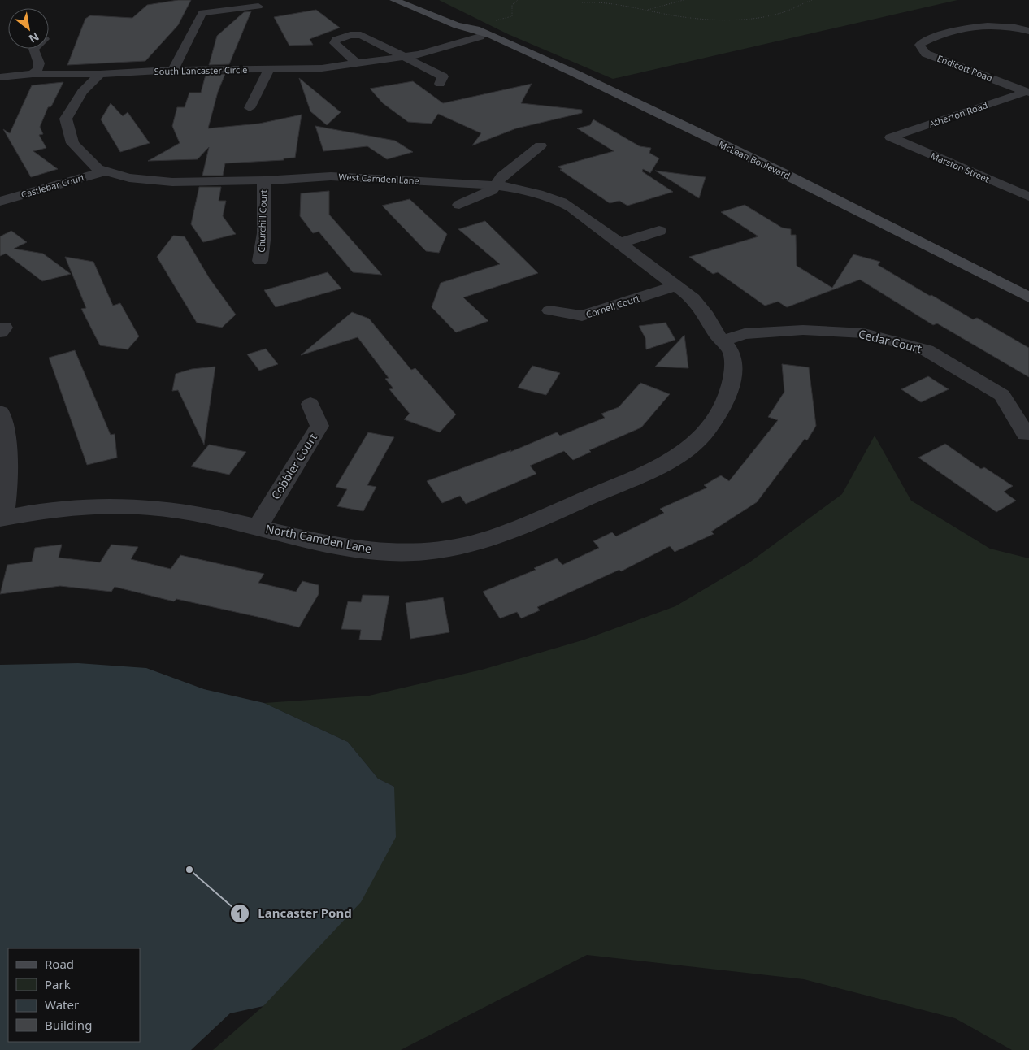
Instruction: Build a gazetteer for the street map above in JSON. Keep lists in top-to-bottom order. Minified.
{"streets":{"main road":["McLean Boulevard"],"street":["Endicott Road","South Lancaster Circle","Atherton Road","Marston Street","West Camden Lane","Castlebar Court","Churchill Court","Cornell Court","Cedar Court","Cobbler Court","North Camden Lane"]},"crossings":[["Endicott Road","Atherton Road"],["South Lancaster Circle","McLean Boulevard"],["South Lancaster Circle","West Camden Lane"],["Atherton Road","Marston Street"],["West Camden Lane","Castlebar Court"],["West Camden Lane","Churchill Court"],["West Camden Lane","Cornell Court"],["West Camden Lane","Cedar Court"],["West Camden Lane","North Camden Lane"],["Cedar Court","North Camden Lane"],["Cobbler Court","North Camden Lane"]],"places":["Lancaster Pond"],"legend":["Road","Park","Water","Building"],"north":"bottom right"}
